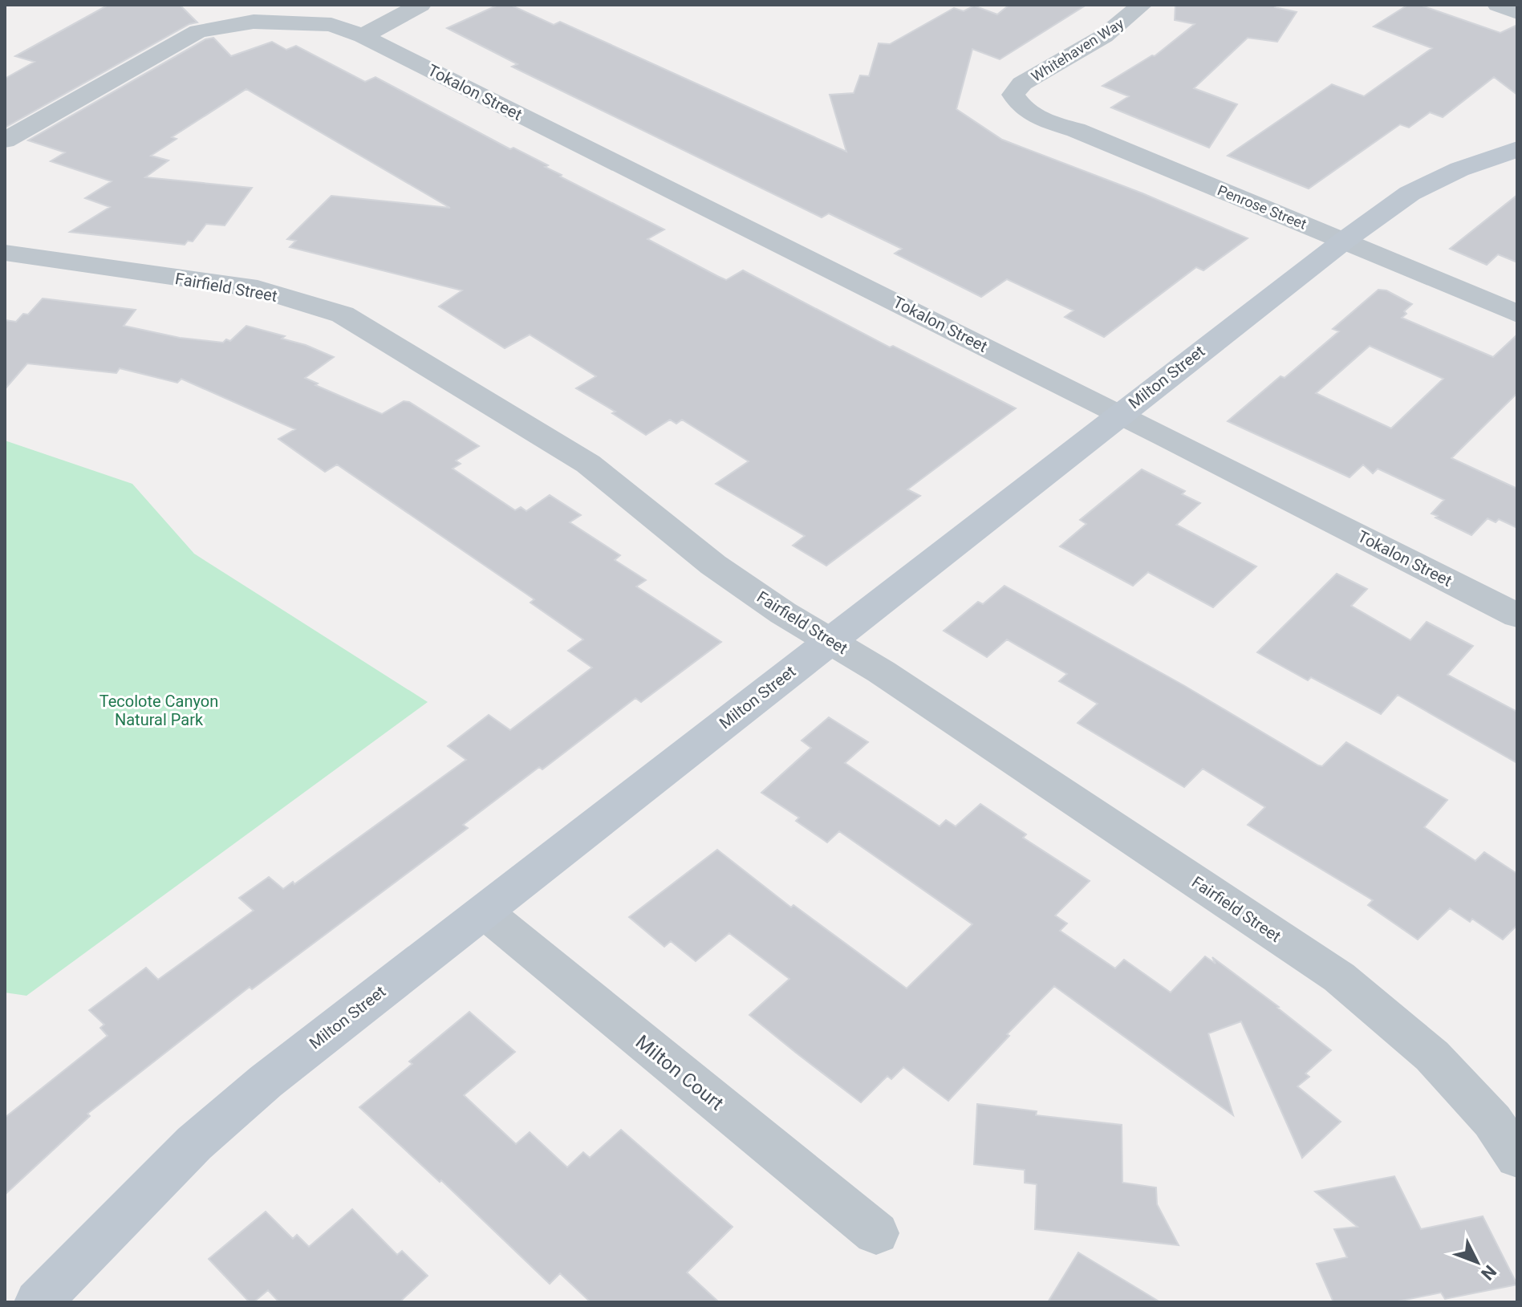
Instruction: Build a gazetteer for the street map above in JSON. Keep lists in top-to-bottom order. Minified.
{"streets":{"main road":["Milton Street"],"street":["Whitehaven Way","Tokalon Street","Penrose Street","Fairfield Street","Milton Court"]},"crossings":[["Whitehaven Way","Penrose Street"],["Tokalon Street","Milton Street"],["Penrose Street","Milton Street"],["Fairfield Street","Milton Street"],["Milton Street","Milton Court"]],"parks":["Tecolote Canyon Natural Park"],"north":"bottom right"}
